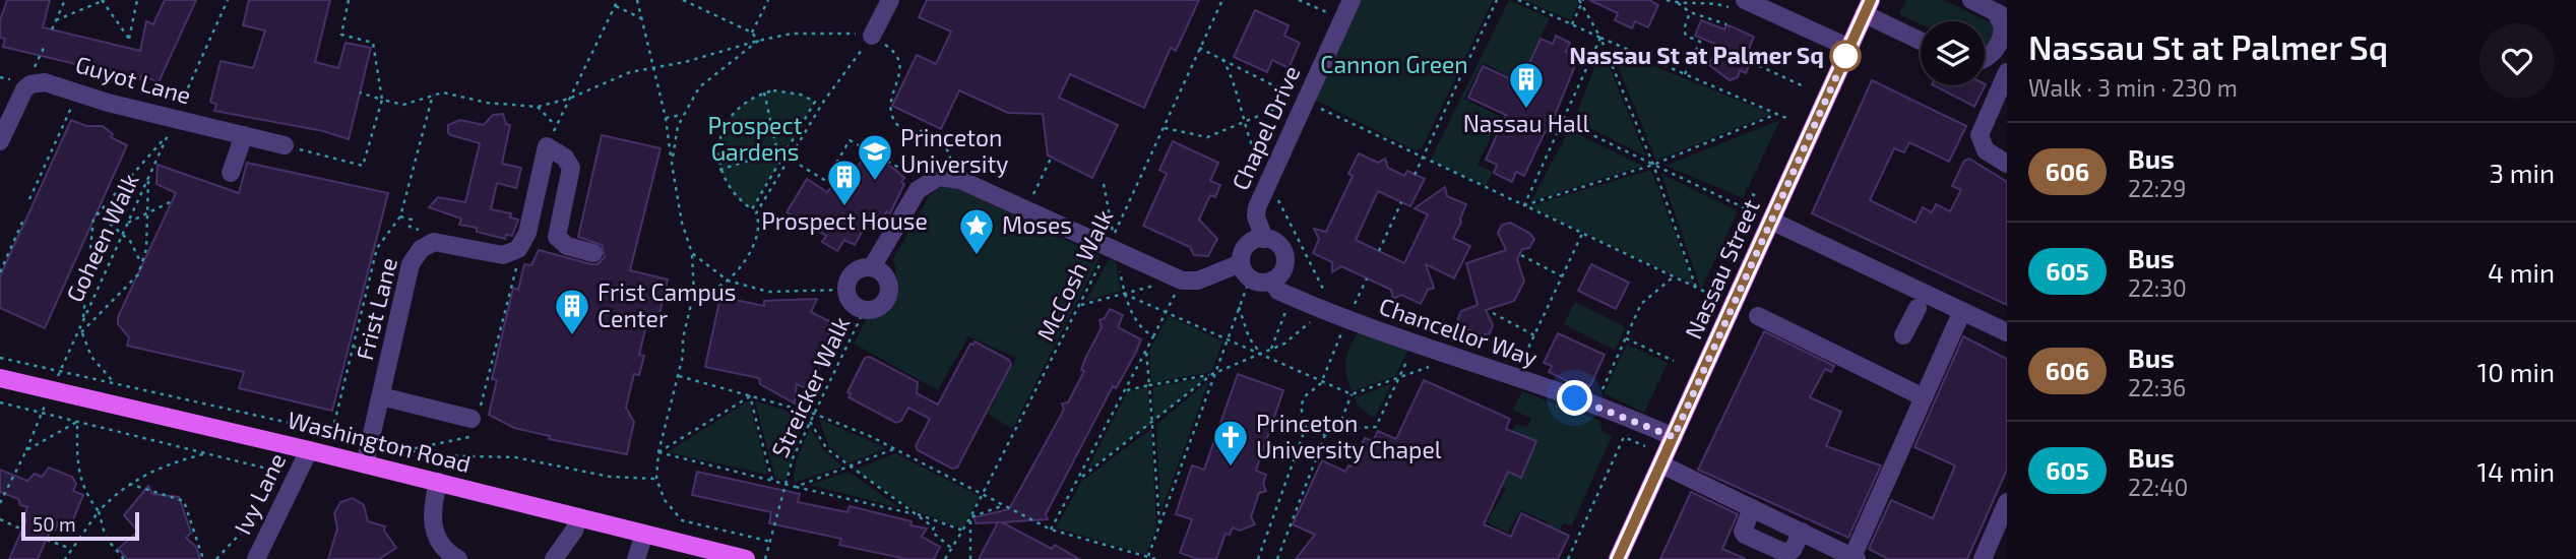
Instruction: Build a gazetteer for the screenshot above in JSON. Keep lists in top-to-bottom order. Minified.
{"streets":{"main road":["Nassau Street","Washington Road"],"street":["Guyot Lane","Chapel Drive","Frist Lane","Chancellor Way","Ivy Lane"],"path":["Goheen Walk","McCosh Walk","Streicker Walk"]},"crossings":[["Guyot Lane","Goheen Walk"],["Chapel Drive","Chancellor Way"],["Nassau Street","Chancellor Way"],["Frist Lane","Washington Road"],["Washington Road","Ivy Lane"]],"parks":["Cannon Green","Prospect Gardens"],"places":{"other":["Nassau St at Palmer Sq"],"building":["Nassau Hall","Prospect House","Frist Campus Center"],"school or university":["Princeton University"],"place":["Moses"],"church":["Princeton University Chapel"]},"lines":["bus line 606"],"scale_bar":"50 m","page":{"heading":["Nassau St at Palmer Sq","Walk · 3 min · 230 m"],"list":[{"mark":"606","name":"Bus","note":"22:29","value":"3 min"},{"mark":"605","name":"Bus","note":"22:30","value":"4 min"},{"mark":"606","name":"Bus","note":"22:36","value":"10 min"},{"mark":"605","name":"Bus","note":"22:40","value":"14 min"}],"scale":"50 m"}}
